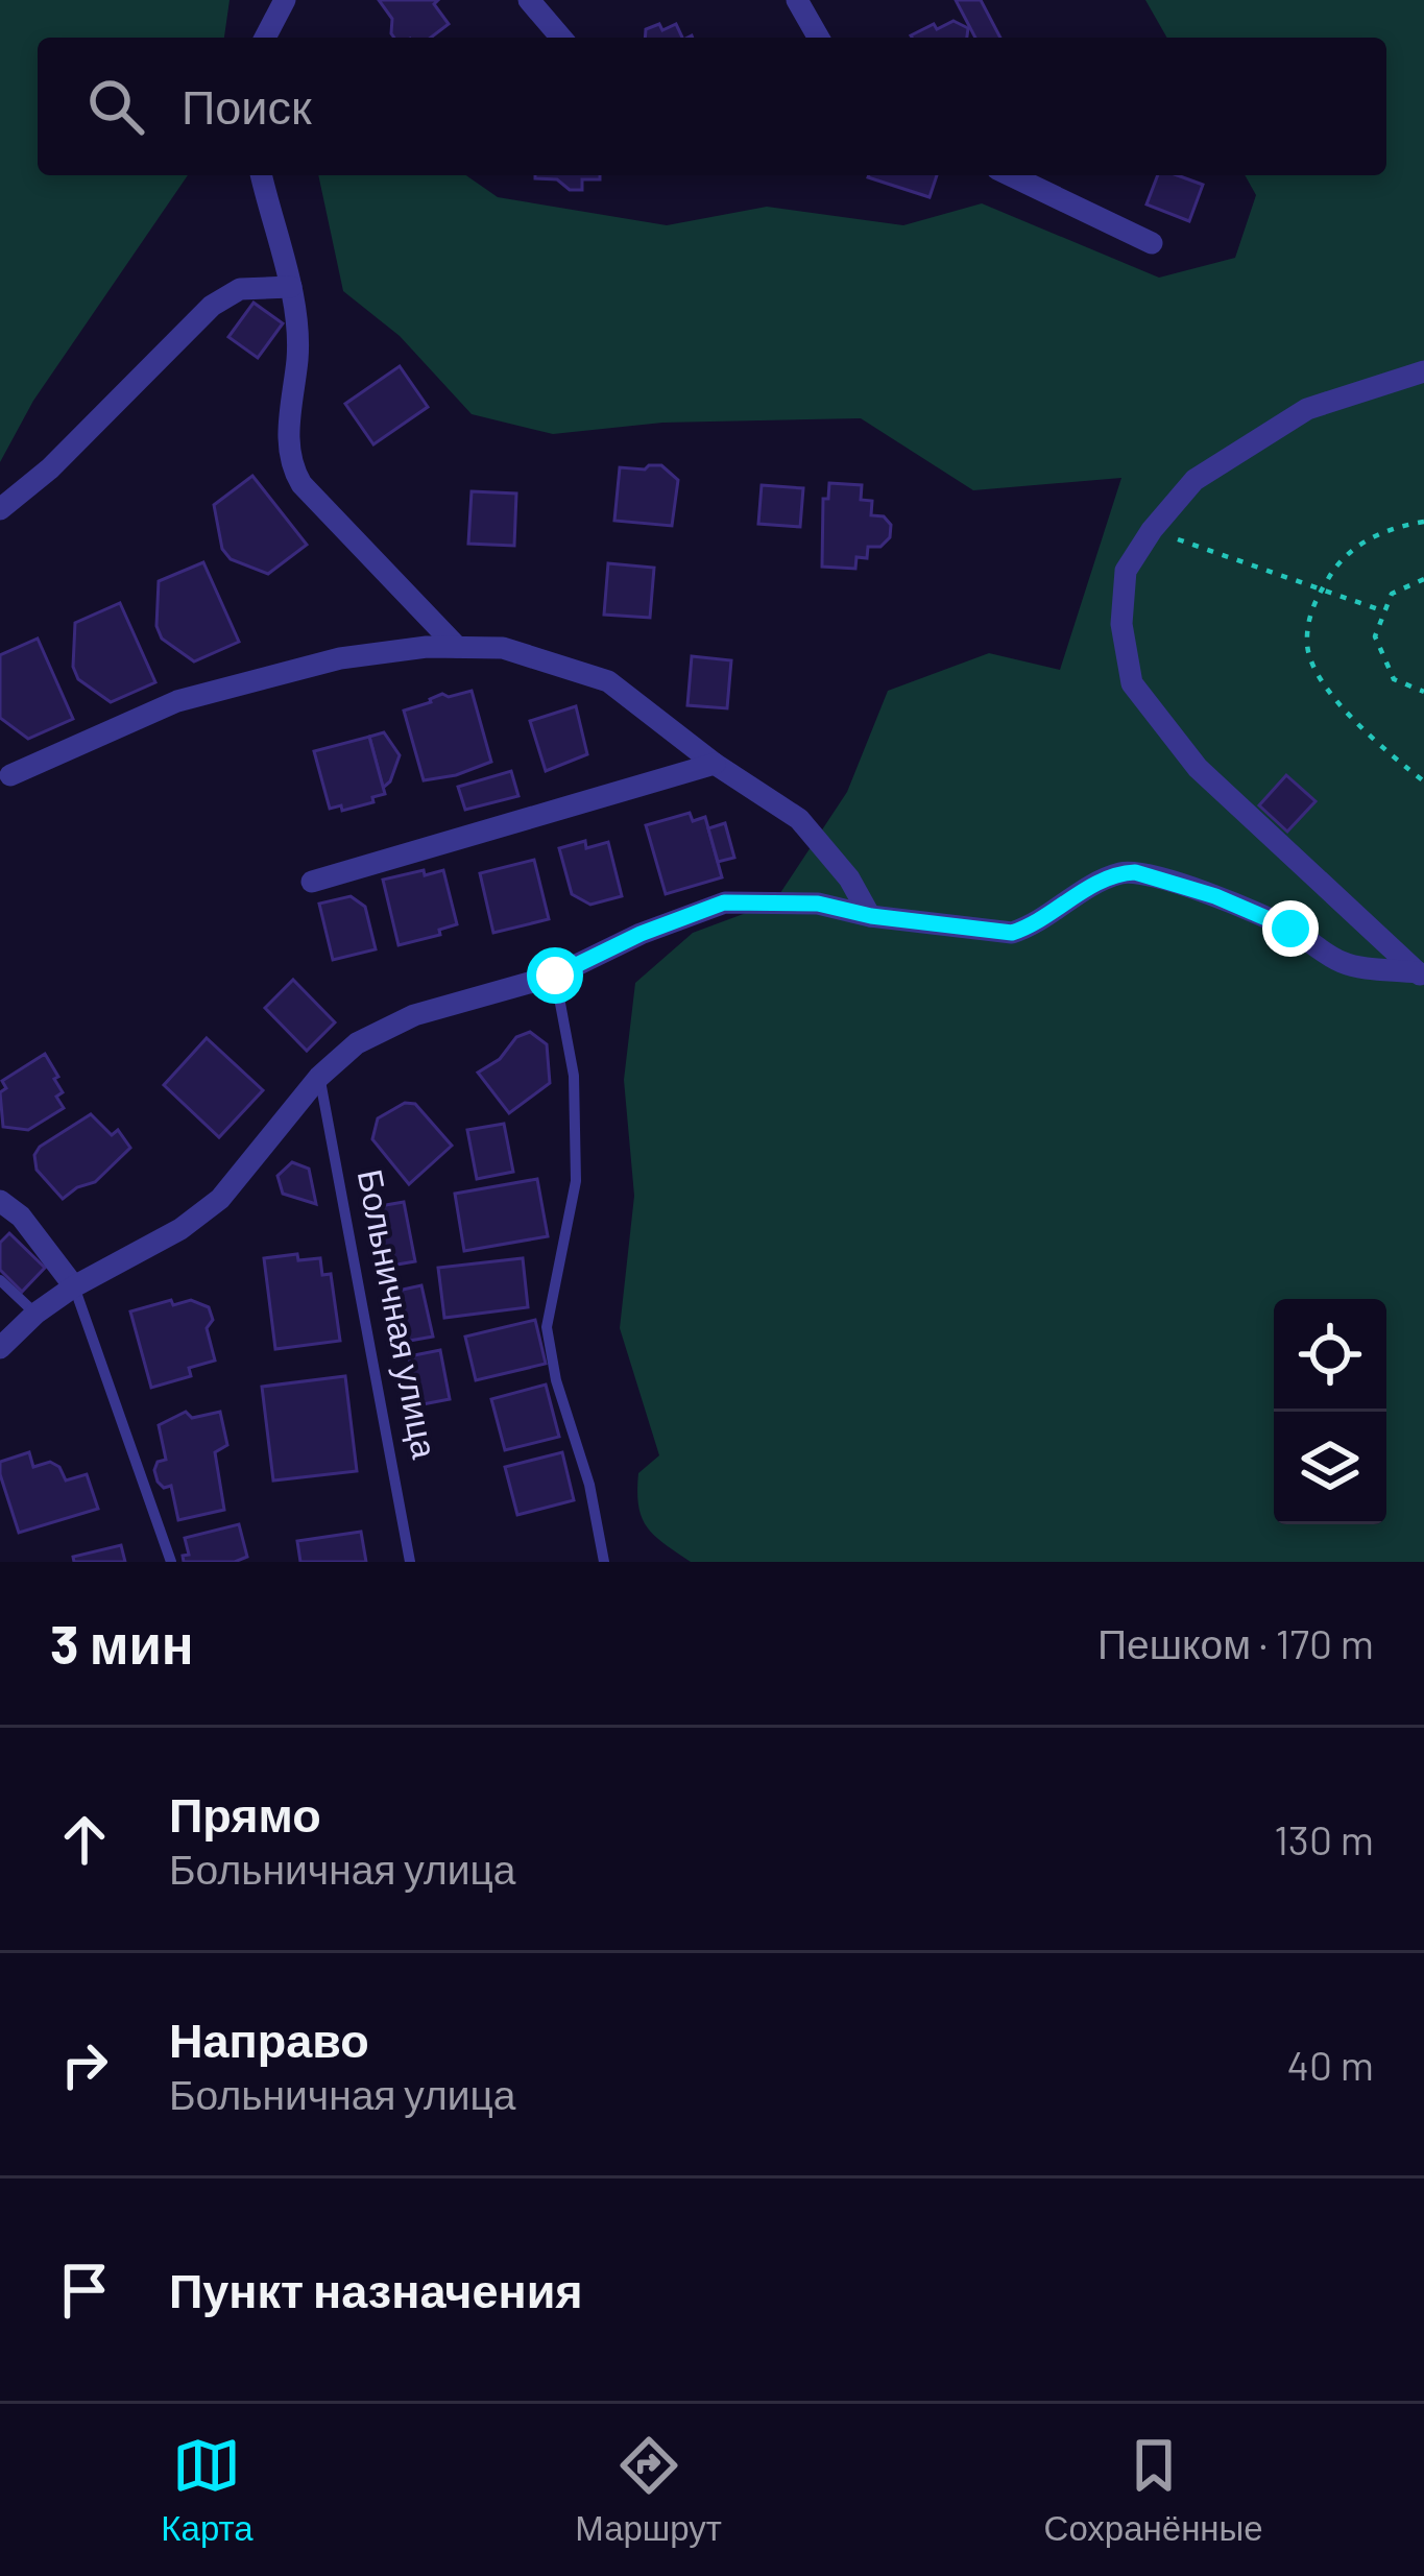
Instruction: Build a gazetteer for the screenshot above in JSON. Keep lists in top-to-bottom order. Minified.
{"streets":{"lane":["Больничная улица"]},"page":{"search":"Поиск","heading":["3 мин","Пешком · 170 m"],"list":[["Прямо","Больничная улица","130 m"],["Направо","Больничная улица","40 m"],"Пункт назначения"],"nav":["Карта","Маршрут","Сохранённые"]}}
